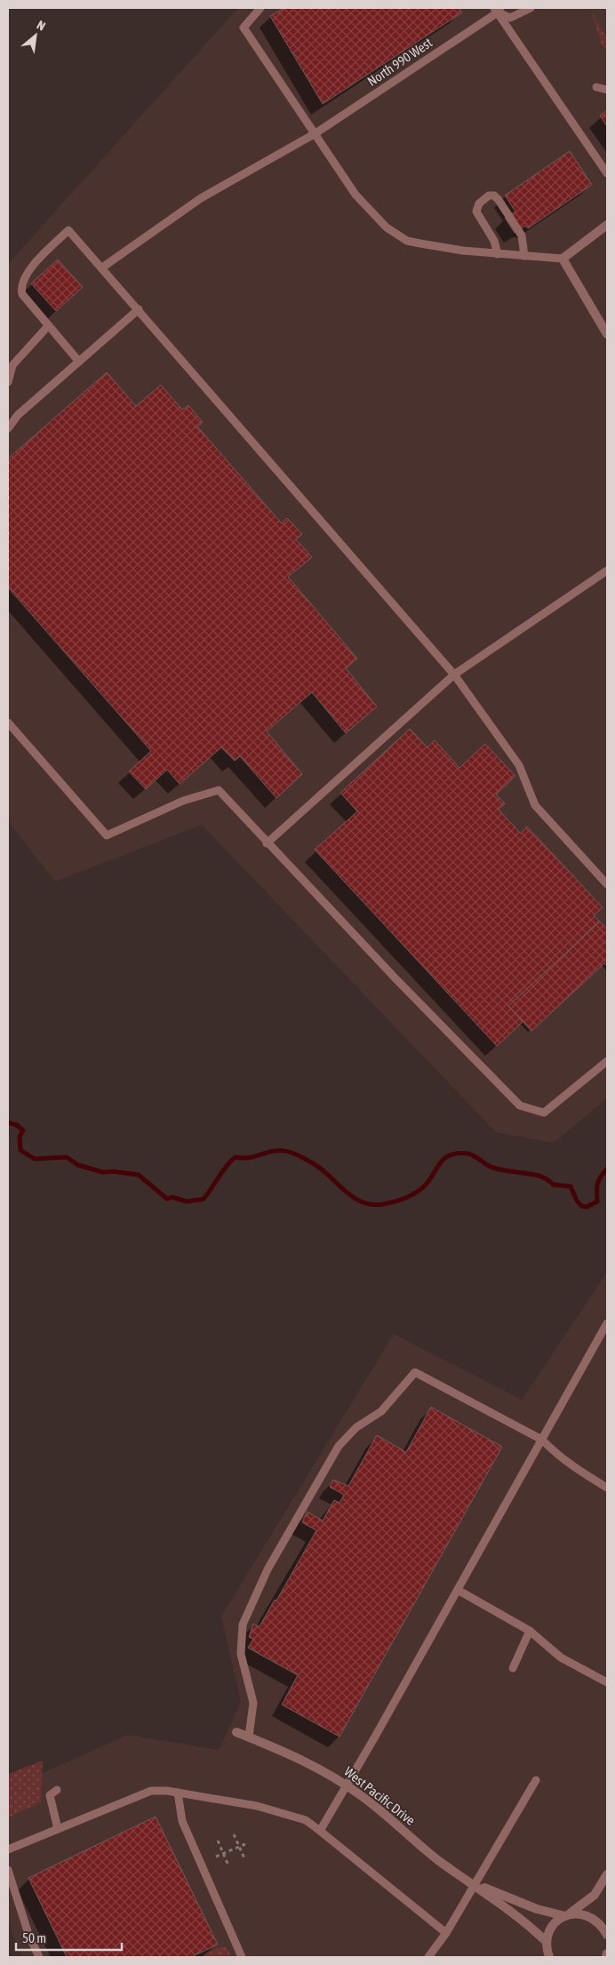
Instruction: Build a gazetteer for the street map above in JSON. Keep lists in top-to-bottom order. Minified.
{"streets":{"street":["West Pacific Drive"],"lane":["North 990 West"]},"scale_bar":"50 m","north":"top right"}
